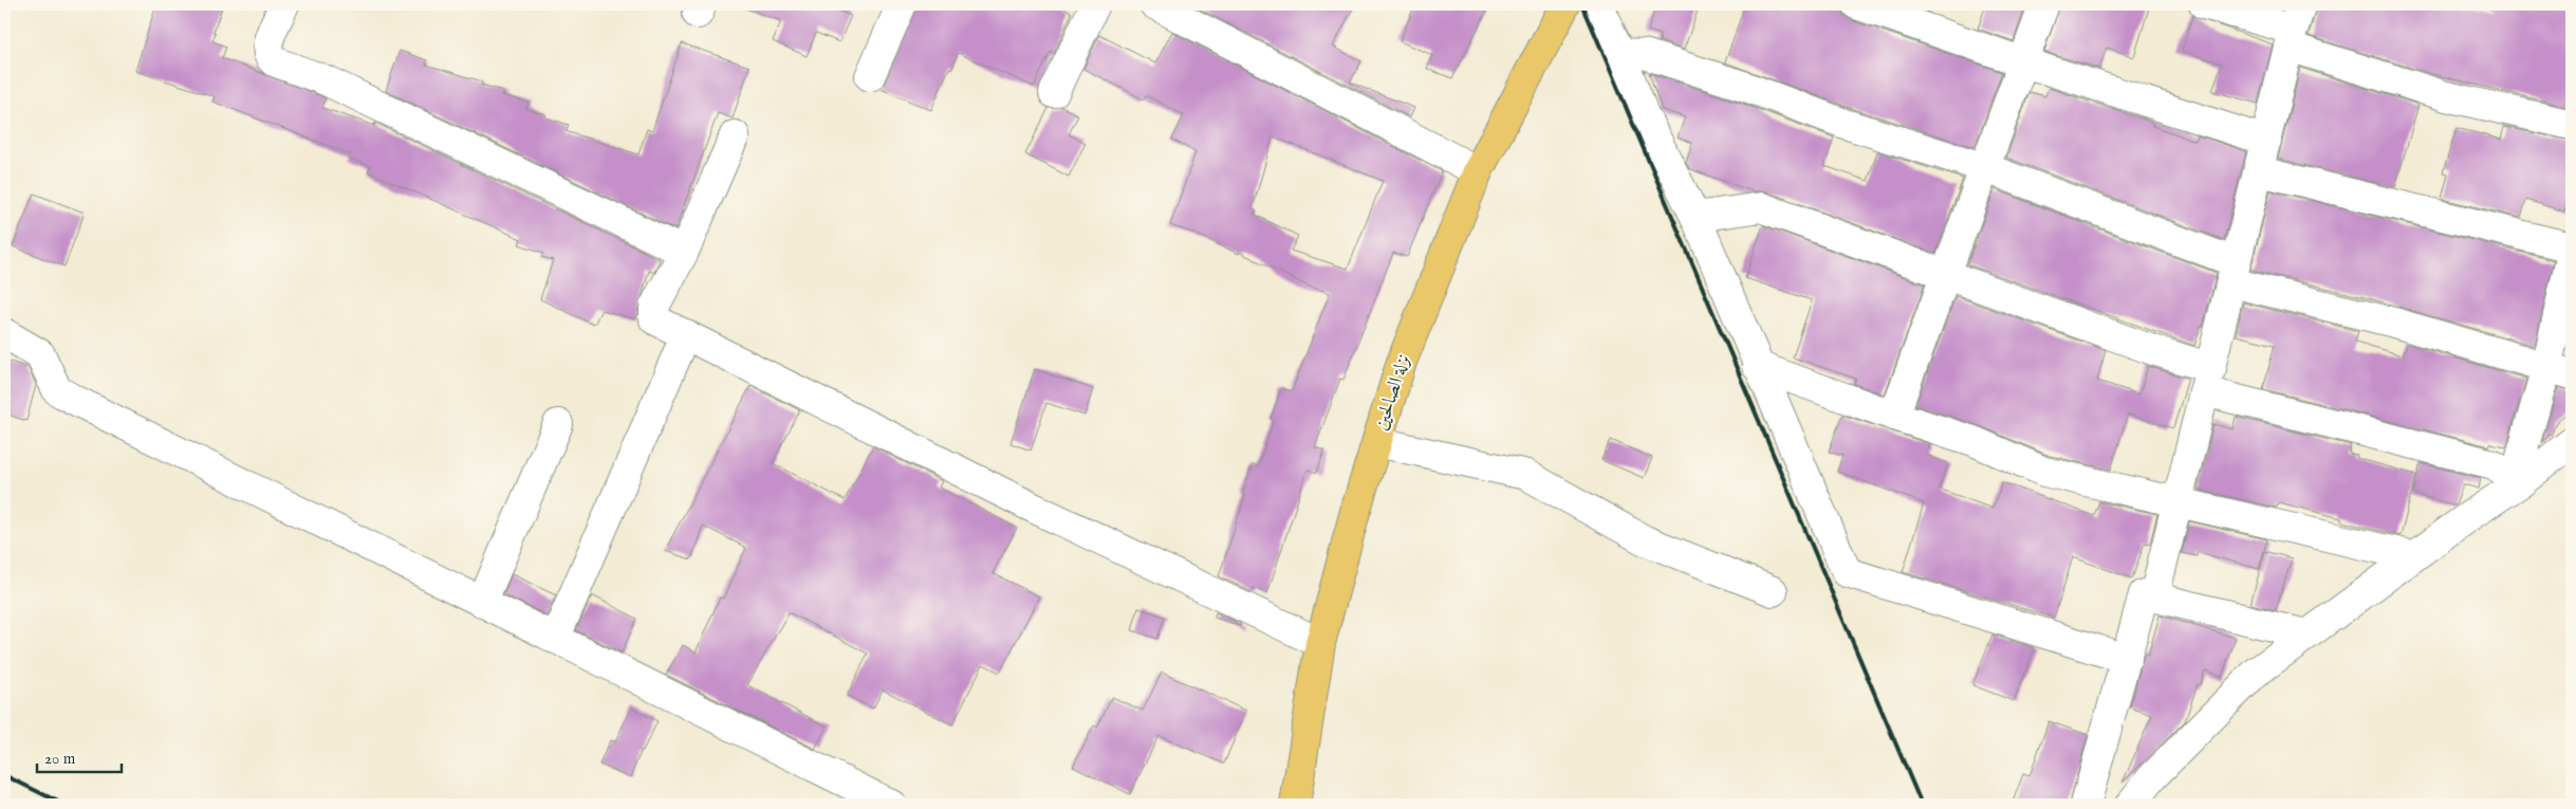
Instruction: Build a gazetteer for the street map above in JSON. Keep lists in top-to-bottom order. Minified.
{"streets":{"main road":["نزلة الصالحين"]},"scale_bar":"20 m"}
